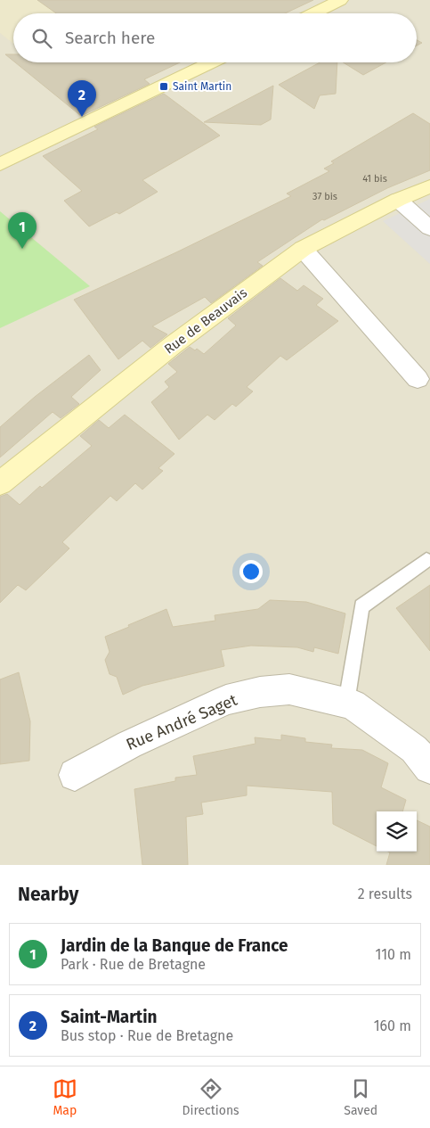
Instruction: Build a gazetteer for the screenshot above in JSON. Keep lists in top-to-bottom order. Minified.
{"streets":{"street":["Rue de Beauvais","Rue André Saget"]},"places":{"transit":["Saint Martin"]},"house_numbers":["41 bis","37 bis"],"page":{"search":"Search here","pins":["2","1"],"heading":["Nearby","2 results"],"list":[{"mark":"1","name":"Jardin de la Banque de France","note":"Park · Rue de Bretagne","value":"110 m"},{"mark":"2","name":"Saint-Martin","note":"Bus stop · Rue de Bretagne","value":"160 m"}],"nav":["Map","Directions","Saved"]}}
